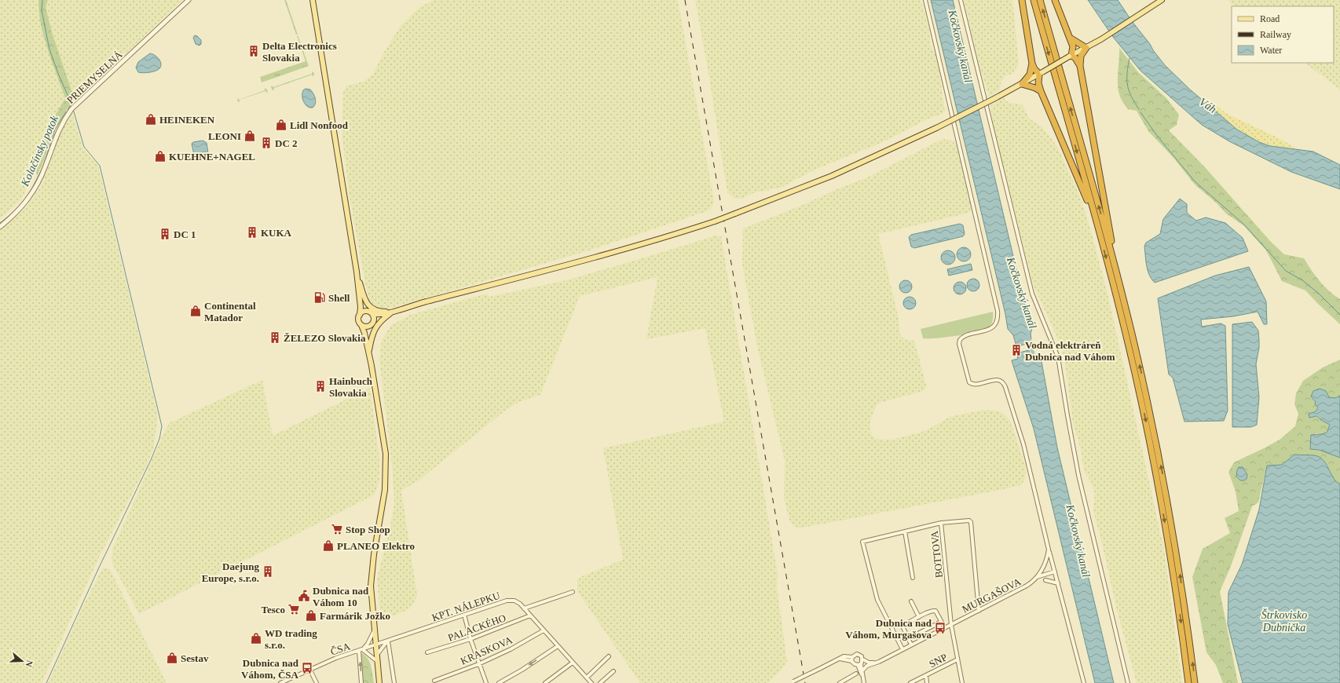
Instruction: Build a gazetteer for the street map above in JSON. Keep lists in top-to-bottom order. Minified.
{"streets":{"street":["PRIEMYSELNÁ","BOTTOVA","MURGAŠOVA","KPT. NÁLEPKU","PALACKÉHO","ČSA","KRASKOVA","SNP"]},"crossings":[["BOTTOVA","MURGAŠOVA"],["BOTTOVA","SNP"],["KPT. NÁLEPKU","PALACKÉHO"],["KPT. NÁLEPKU","ČSA"],["KPT. NÁLEPKU","KRASKOVA"]],"water":["Kočkovský kanál","Váh","Kolačínsky potok","Štrkovisko Dubnička"],"places":{"building":["Delta Electronics Slovakia","DC 2","KUKA","DC 1","ŽELEZO Slovakia","Vodná elektráreň Dubnica nad Váhom","Hainbuch Slovakia","Daejung Europe, s.r.o."],"shop":["HEINEKEN","Lidl Nonfood","LEONI","KUEHNE+NAGEL","Continental Matador","PLANEO Elektro","Farmárik Jožko","WD trading s.r.o.","Sestav"],"fuel station":["Shell"],"supermarket":["Stop Shop","Tesco"],"public building":["Dubnica nad Váhom 10"],"bus stop":["Dubnica nad Váhom, Murgašova","Dubnica nad Váhom, ČSA"]},"legend":["Road","Railway","Water"],"north":"right"}
